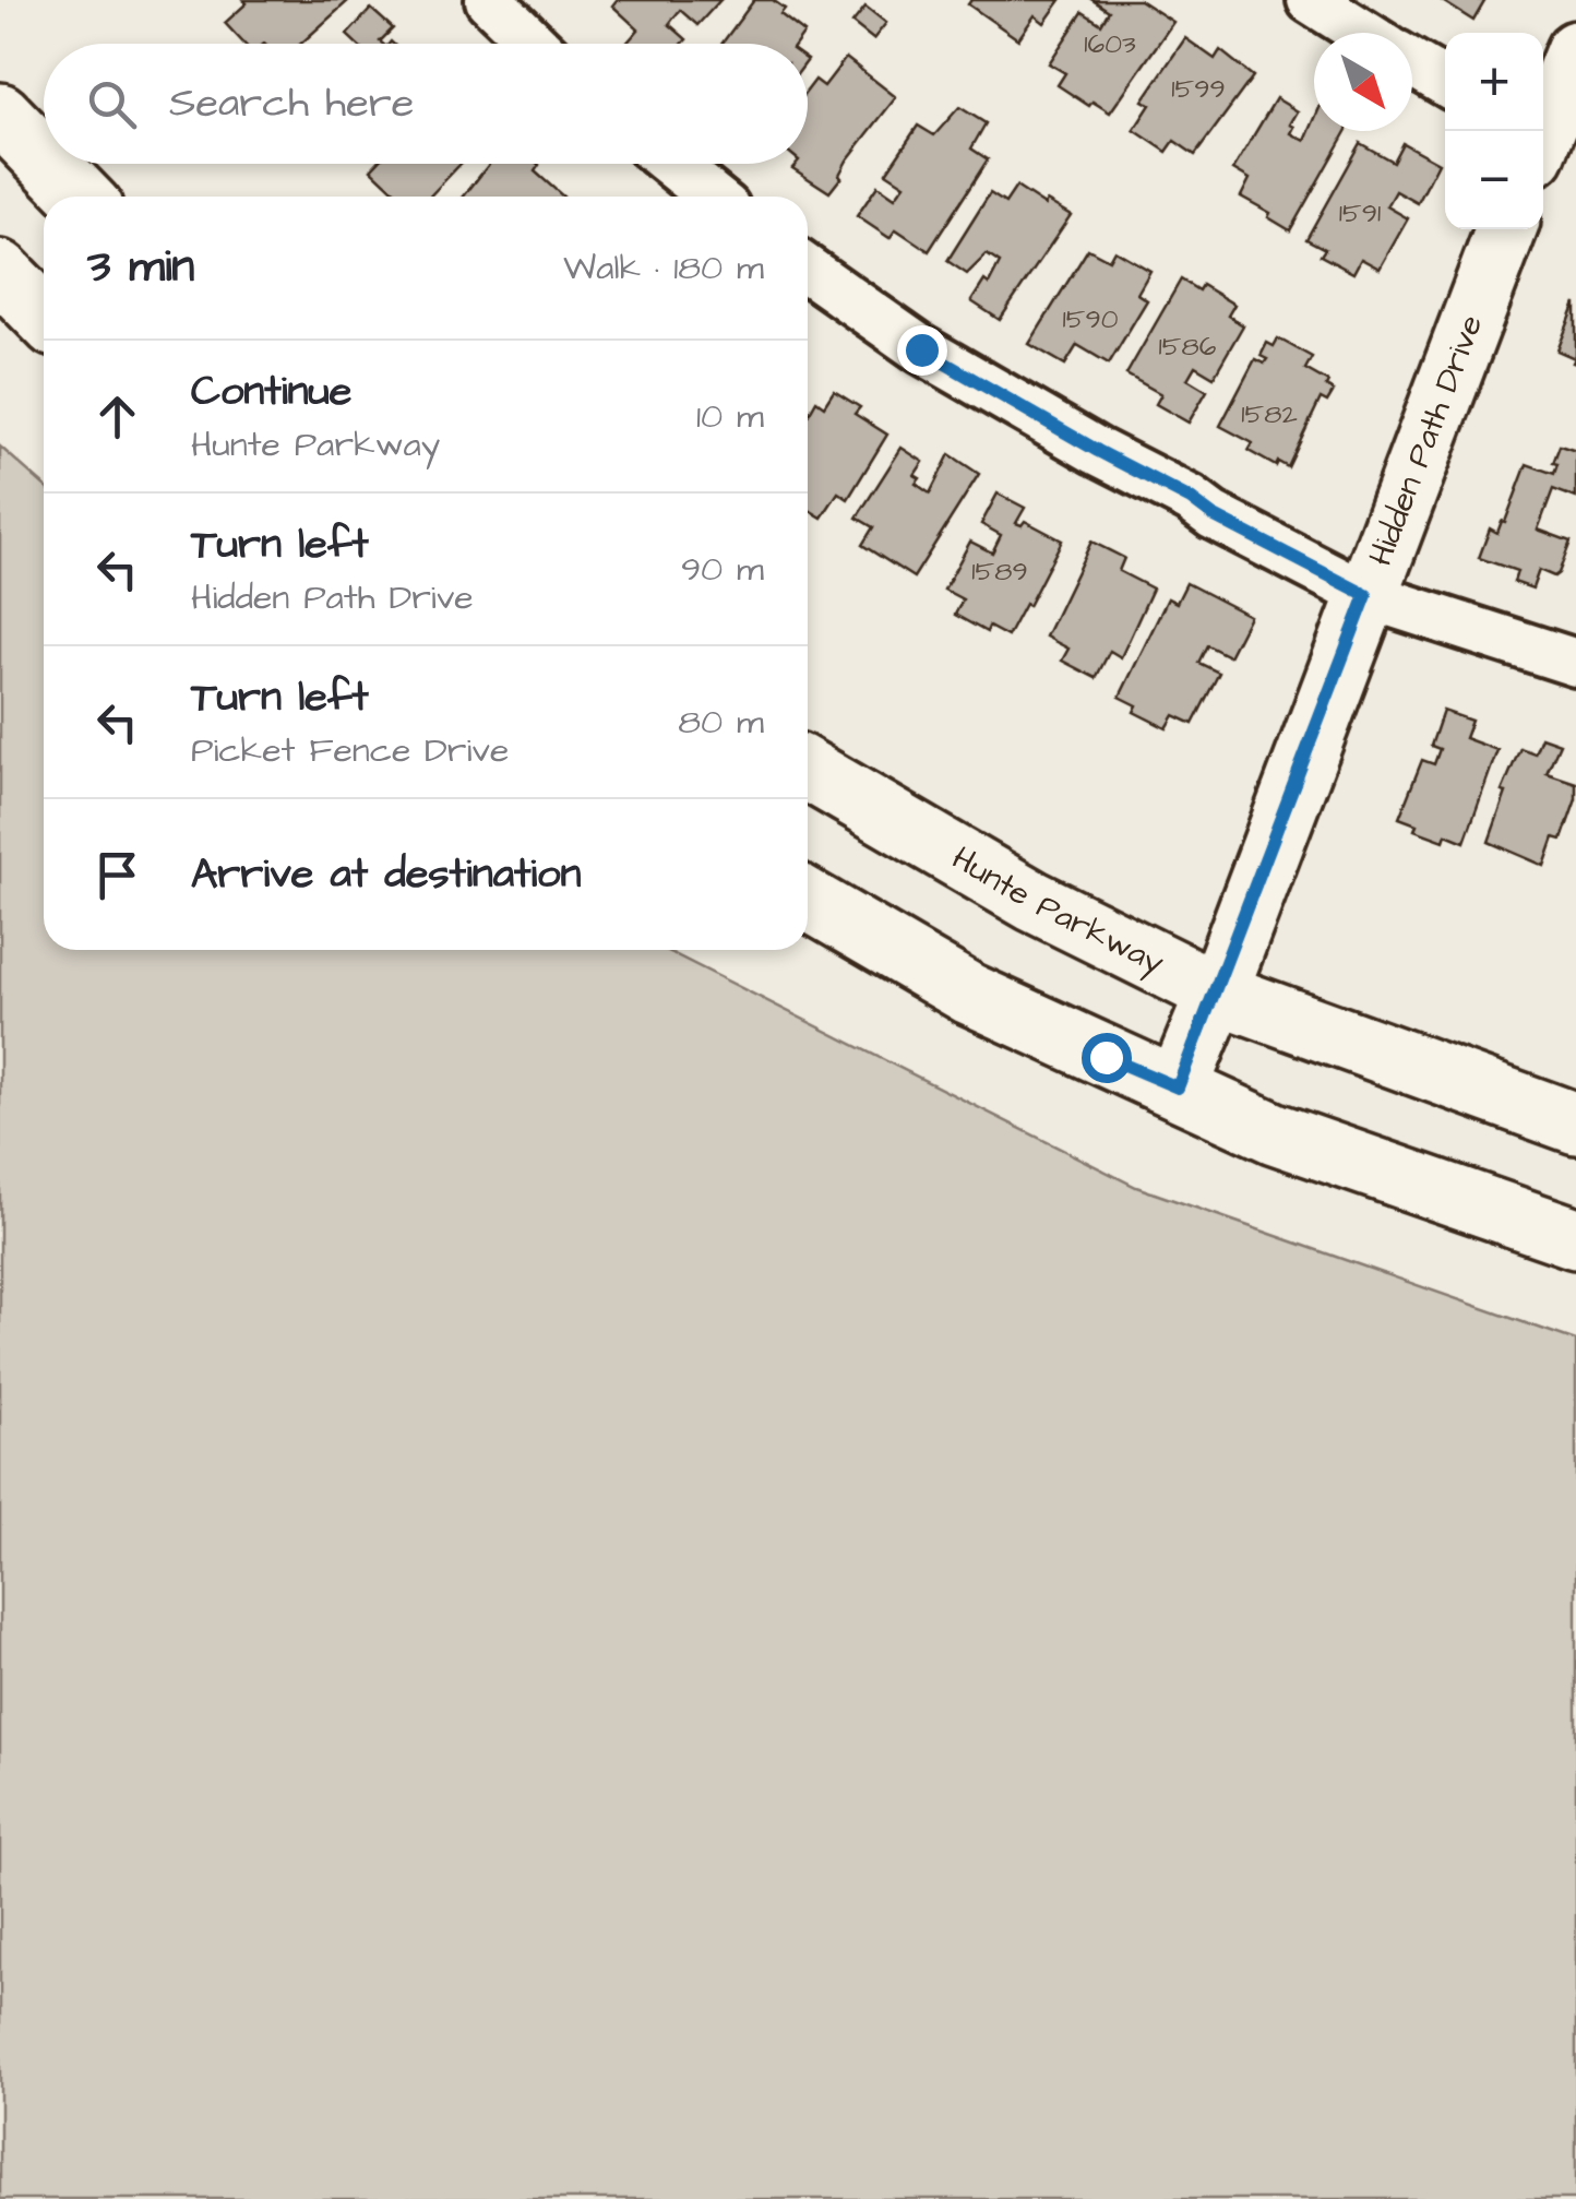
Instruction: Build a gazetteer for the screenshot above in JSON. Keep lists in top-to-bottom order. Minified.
{"streets":{"main road":["Hidden Path Drive","Hunte Parkway"]},"crossings":[["Hidden Path Drive","Hunte Parkway"]],"house_numbers":["1603","1599","1591","1590","1586","1582","1589"],"north":"bottom right","page":{"map_buttons":["+","−"],"search":"Search here","heading":["3 min","Walk · 180 m"],"list":[["Continue","Hunte Parkway","10 m"],["Turn left","Hidden Path Drive","90 m"],["Turn left","Picket Fence Drive","80 m"],"Arrive at destination"]}}
